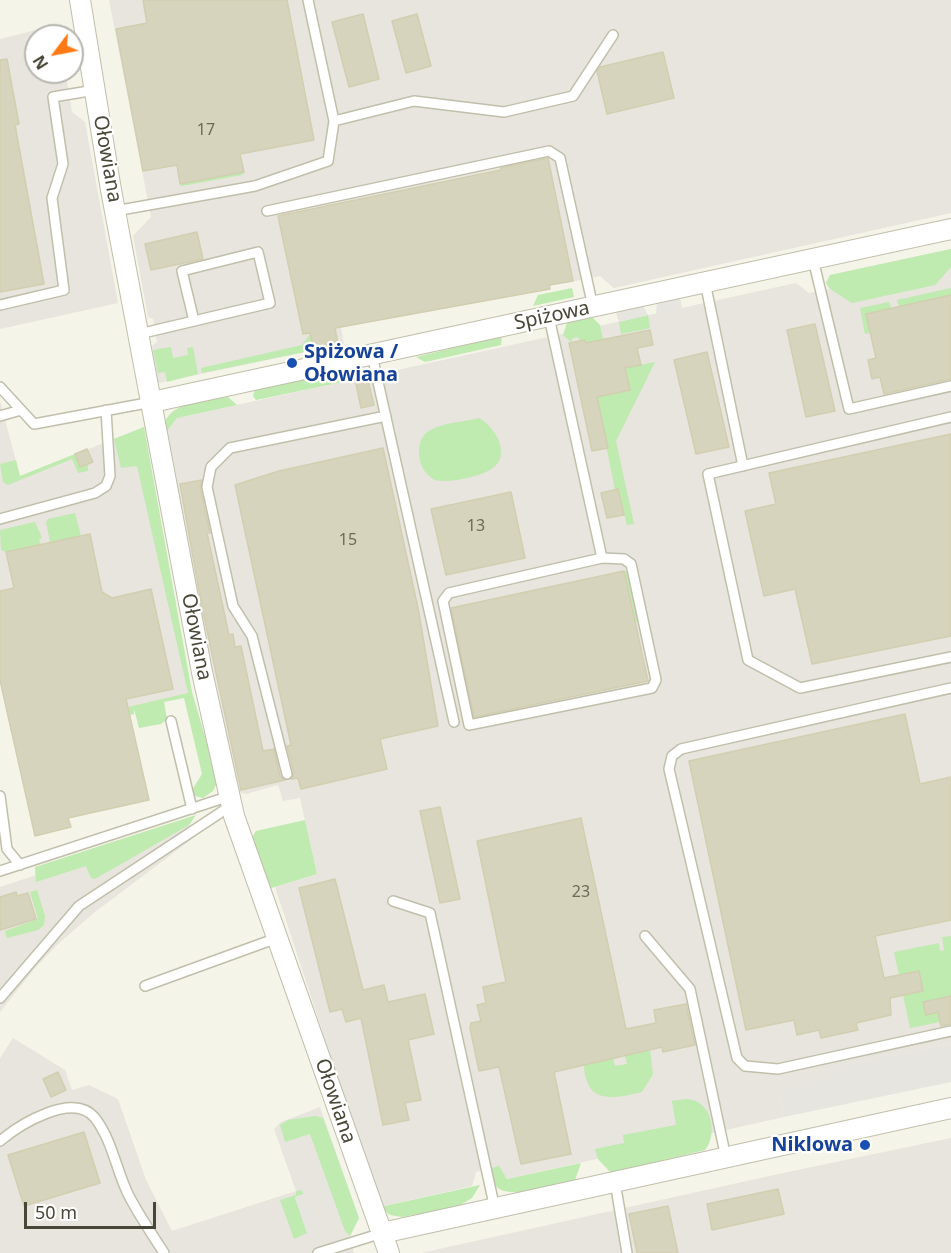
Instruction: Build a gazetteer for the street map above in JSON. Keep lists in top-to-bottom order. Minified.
{"streets":{"street":["Ołowiana","Spiżowa"]},"crossings":[["Ołowiana","Spiżowa"]],"places":["Spiżowa / Ołowiana","Niklowa"],"house_numbers":["17","13","15","23"],"scale_bar":"50 m","north":"bottom left"}
